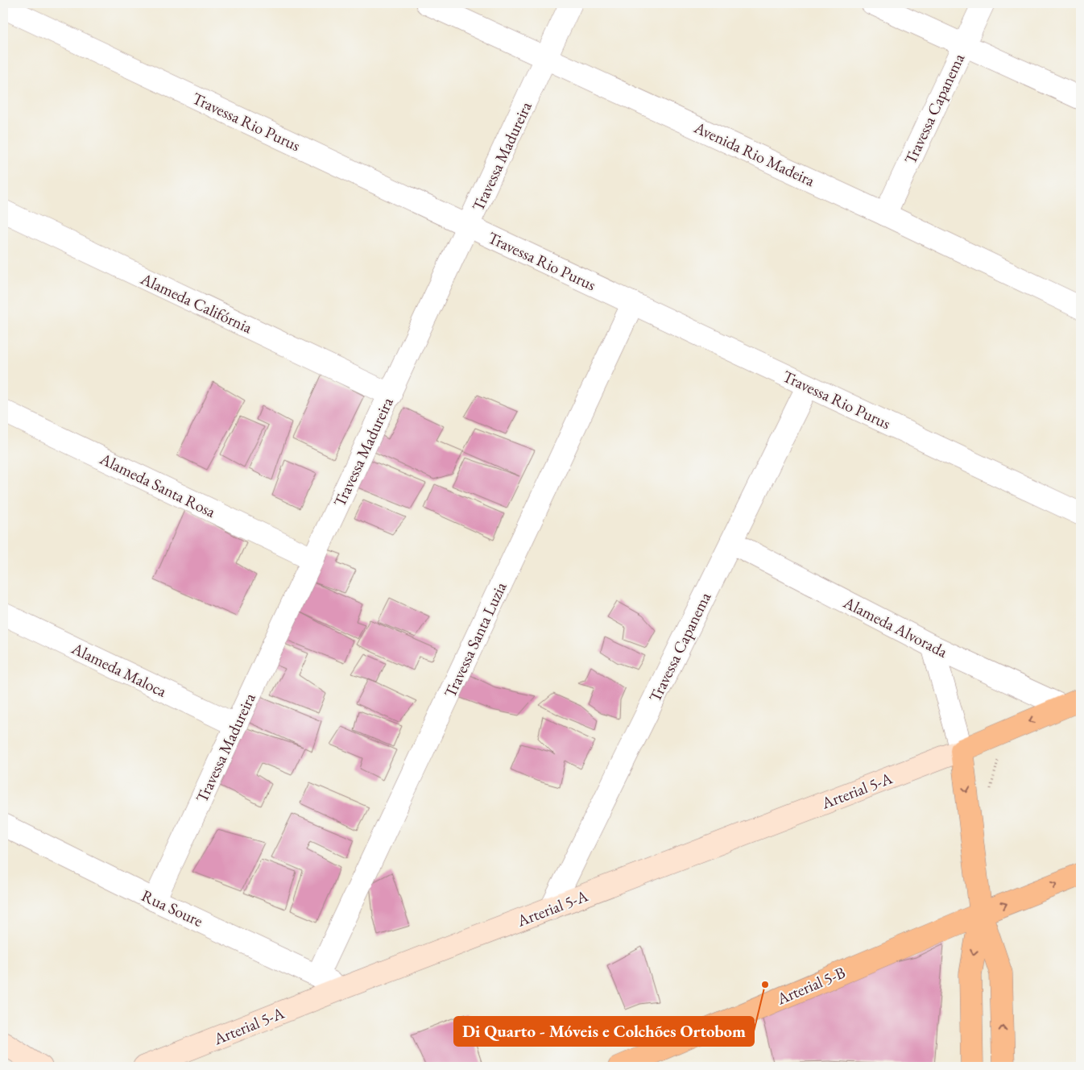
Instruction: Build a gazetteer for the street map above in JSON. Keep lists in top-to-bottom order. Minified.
{"streets":{"main road":["Arterial 5-B"],"street":["Travessa Capanema","Travessa Rio Purus","Avenida Rio Madeira","Travessa Madureira","Alameda Califórnia","Alameda Santa Rosa","Alameda Alvorada","Travessa Santa Luzia","Alameda Maloca","Arterial 5-A","Rua Soure"]},"crossings":[["Travessa Capanema","Travessa Rio Purus"],["Travessa Capanema","Avenida Rio Madeira"],["Travessa Capanema","Alameda Alvorada"],["Travessa Capanema","Arterial 5-A"],["Travessa Rio Purus","Travessa Madureira"],["Travessa Rio Purus","Travessa Santa Luzia"],["Avenida Rio Madeira","Travessa Madureira"],["Travessa Madureira","Alameda Califórnia"],["Travessa Madureira","Alameda Santa Rosa"],["Travessa Madureira","Alameda Maloca"],["Travessa Madureira","Rua Soure"],["Travessa Santa Luzia","Rua Soure"],["Arterial 5-A","Rua Soure"]],"places":["Di Quarto - Móveis e Colchões Ortobom"]}
